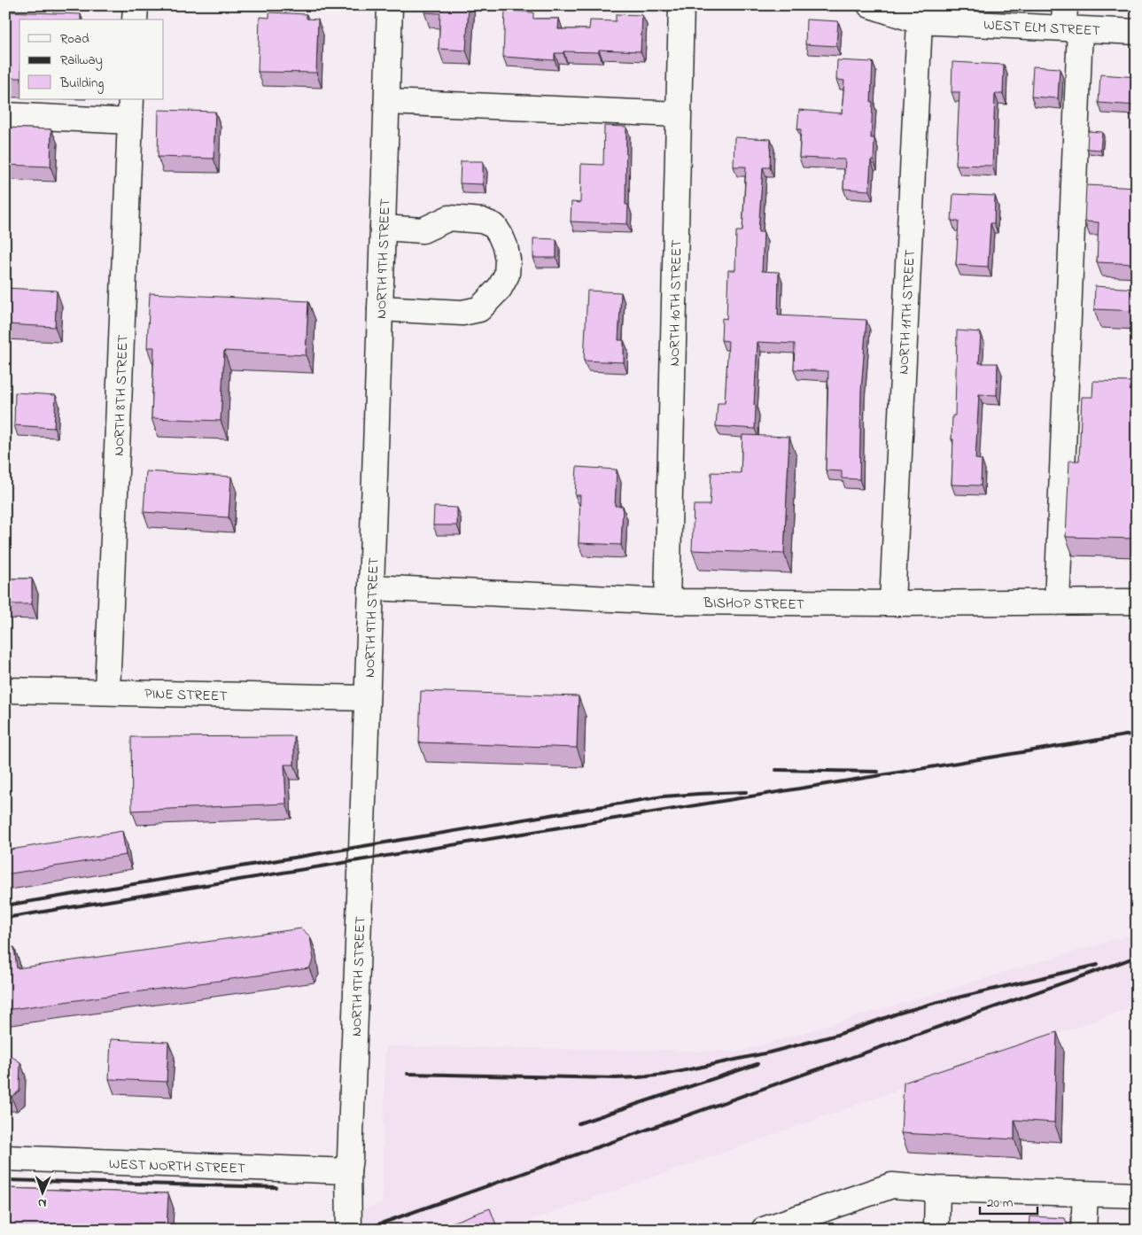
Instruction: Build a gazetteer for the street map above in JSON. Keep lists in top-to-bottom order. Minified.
{"streets":{"street":["WEST ELM STREET","NORTH 9TH STREET","NORTH 10TH STREET","NORTH 11TH STREET","NORTH 8TH STREET","BISHOP STREET","PINE STREET","WEST NORTH STREET"]},"crossings":[["WEST ELM STREET","NORTH 11TH STREET"],["NORTH 9TH STREET","BISHOP STREET"],["NORTH 9TH STREET","PINE STREET"],["NORTH 9TH STREET","WEST NORTH STREET"],["NORTH 10TH STREET","BISHOP STREET"],["NORTH 11TH STREET","BISHOP STREET"],["NORTH 8TH STREET","PINE STREET"]],"legend":["Road","Railway","Building"],"scale_bar":"20 m","north":"bottom"}
